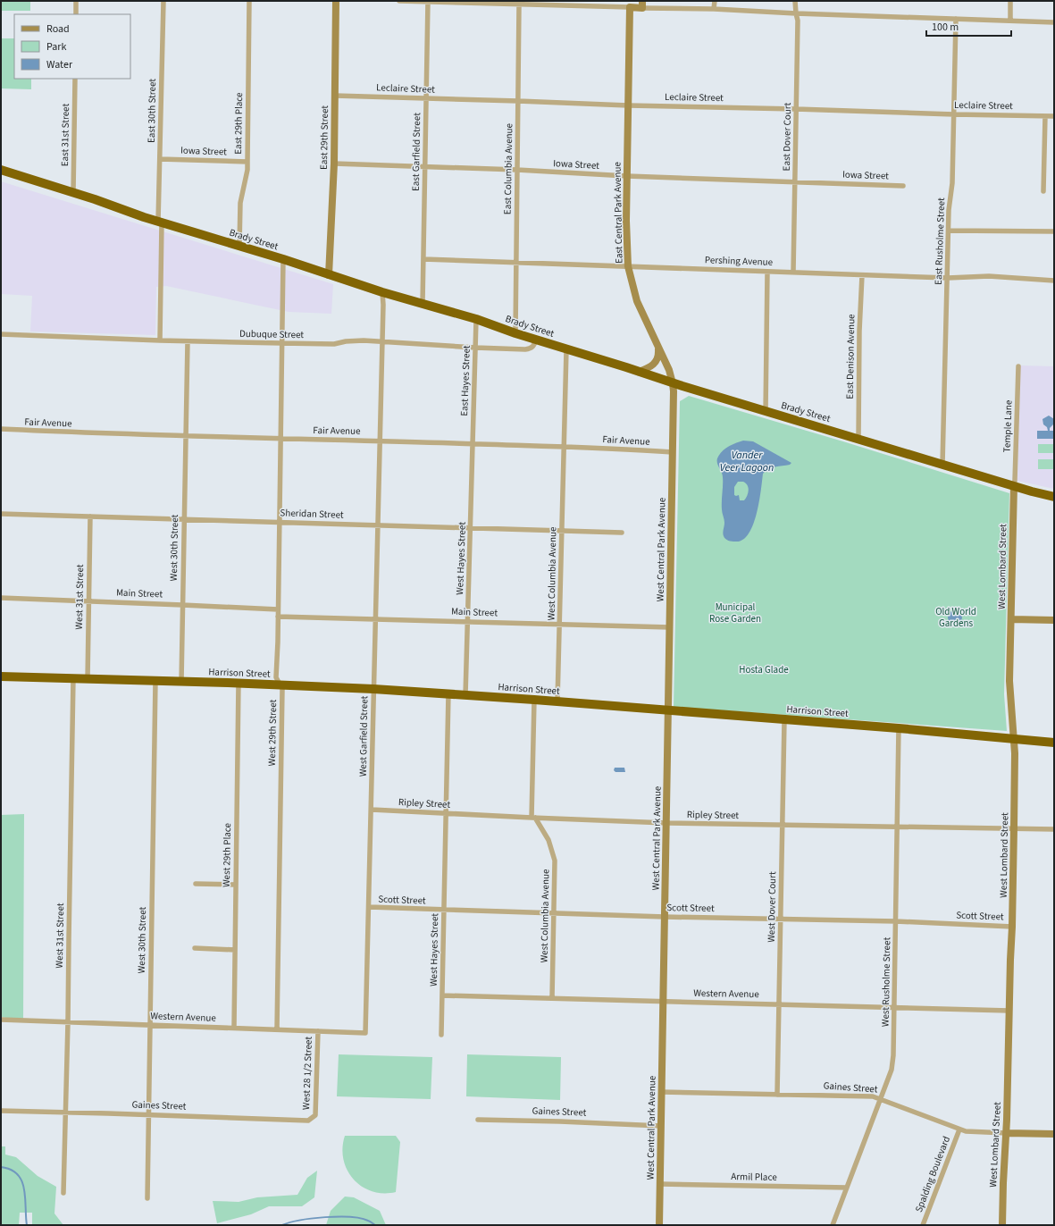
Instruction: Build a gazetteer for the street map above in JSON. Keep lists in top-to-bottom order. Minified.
{"streets":{"highway":["Brady Street","Harrison Street"],"street":["Leclaire Street","East 30th Street","East 29th Place","East 31st Street","East Dover Court","East 29th Street","Iowa Street","East Garfield Street","East Columbia Avenue","East Central Park Avenue","East Rusholme Street","Pershing Avenue","Dubuque Street","East Denison Avenue","East Hayes Street","Fair Avenue","Temple Lane","Sheridan Street","West 30th Street","West Central Park Avenue","West Hayes Street","West Lombard Street","West Columbia Avenue","Main Street","West 31st Street","West 29th Street","West Garfield Street","Ripley Street","West 29th Place","Scott Street","West Dover Court","West Rusholme Street","Western Avenue","West 28 1/2 Street","Gaines Street","Spalding Boulevard","Armil Place"]},"crossings":[["Leclaire Street","East Dover Court"],["Leclaire Street","East 29th Street"],["Leclaire Street","East Garfield Street"],["Leclaire Street","East Columbia Avenue"],["Leclaire Street","East Central Park Avenue"],["Leclaire Street","East Rusholme Street"],["East 30th Street","Iowa Street"],["East 30th Street","Brady Street"],["East 30th Street","Dubuque Street"],["East 29th Place","Iowa Street"],["East 29th Place","Brady Street"],["East 31st Street","Brady Street"],["East Dover Court","Iowa Street"],["East Dover Court","Pershing Avenue"],["East 29th Street","Iowa Street"],["East 29th Street","Brady Street"],["Iowa Street","East Garfield Street"],["Iowa Street","East Columbia Avenue"],["Iowa Street","East Central Park Avenue"],["East Garfield Street","Brady Street"],["East Garfield Street","Pershing Avenue"],["East Columbia Avenue","Brady Street"],["East Columbia Avenue","Pershing Avenue"],["East Central Park Avenue","Brady Street"],["East Central Park Avenue","Pershing Avenue"],["East Central Park Avenue","Fair Avenue"],["East Central Park Avenue","West Central Park Avenue"],["Brady Street","East Rusholme Street"],["Brady Street","Dubuque Street"],["Brady Street","East Denison Avenue"],["Brady Street","East Hayes Street"],["Brady Street","Temple Lane"],["Brady Street","West Lombard Street"],["East Rusholme Street","Pershing Avenue"],["Pershing Avenue","East Denison Avenue"],["Dubuque Street","East Hayes Street"],["East Hayes Street","Fair Avenue"],["East Hayes Street","West Hayes Street"],["Fair Avenue","West 30th Street"],["Fair Avenue","West Central Park Avenue"],["Fair Avenue","West Hayes Street"],["Fair Avenue","West Columbia Avenue"],["Fair Avenue","West 29th Street"],["Fair Avenue","West Garfield Street"],["Temple Lane","West Lombard Street"],["Sheridan Street","West 30th Street"],["Sheridan Street","West Hayes Street"],["Sheridan Street","West Columbia Avenue"],["Sheridan Street","West 31st Street"],["Sheridan Street","West 29th Street"],["Sheridan Street","West Garfield Street"],["West 30th Street","Main Street"],["West 30th Street","Harrison Street"],["West 30th Street","Western Avenue"],["West 30th Street","Gaines Street"],["West Central Park Avenue","Main Street"],["West Central Park Avenue","Harrison Street"],["West Central Park Avenue","Ripley Street"],["West Central Park Avenue","Scott Street"],["West Central Park Avenue","Western Avenue"],["West Central Park Avenue","Gaines Street"],["West Central Park Avenue","Armil Place"],["West Hayes Street","Main Street"],["West Hayes Street","Harrison Street"],["West Hayes Street","Ripley Street"],["West Hayes Street","Scott Street"],["West Hayes Street","Western Avenue"],["West Lombard Street","Harrison Street"],["West Lombard Street","Ripley Street"],["West Lombard Street","Scott Street"],["West Lombard Street","Western Avenue"],["West Lombard Street","Gaines Street"],["West Columbia Avenue","Main Street"],["West Columbia Avenue","Harrison Street"],["West Columbia Avenue","Ripley Street"],["West Columbia Avenue","Scott Street"],["West Columbia Avenue","Western Avenue"],["Main Street","West 31st Street"],["Main Street","West 29th Street"],["Main Street","West Garfield Street"],["West 31st Street","Harrison Street"],["West 31st Street","Western Avenue"],["West 31st Street","Gaines Street"],["Harrison Street","West 29th Street"],["Harrison Street","West Garfield Street"],["Harrison Street","West 29th Place"],["Harrison Street","West Dover Court"],["Harrison Street","West Rusholme Street"],["West 29th Street","Western Avenue"],["West Garfield Street","Ripley Street"],["West Garfield Street","Scott Street"],["West Garfield Street","Western Avenue"],["Ripley Street","West Dover Court"],["Ripley Street","West Rusholme Street"],["West 29th Place","Western Avenue"],["Scott Street","West Dover Court"],["Scott Street","West Rusholme Street"],["West Dover Court","Western Avenue"],["West Dover Court","Gaines Street"],["West Rusholme Street","Western Avenue"],["West Rusholme Street","Gaines Street"],["West Rusholme Street","Armil Place"],["Western Avenue","West 28 1/2 Street"],["West 28 1/2 Street","Gaines Street"],["Gaines Street","Spalding Boulevard"]],"water":["Vander Veer Lagoon"],"parks":["Municipal Rose Garden","Old World Gardens","Hosta Glade"],"legend":["Road","Park","Water"],"scale_bar":"100 m"}
